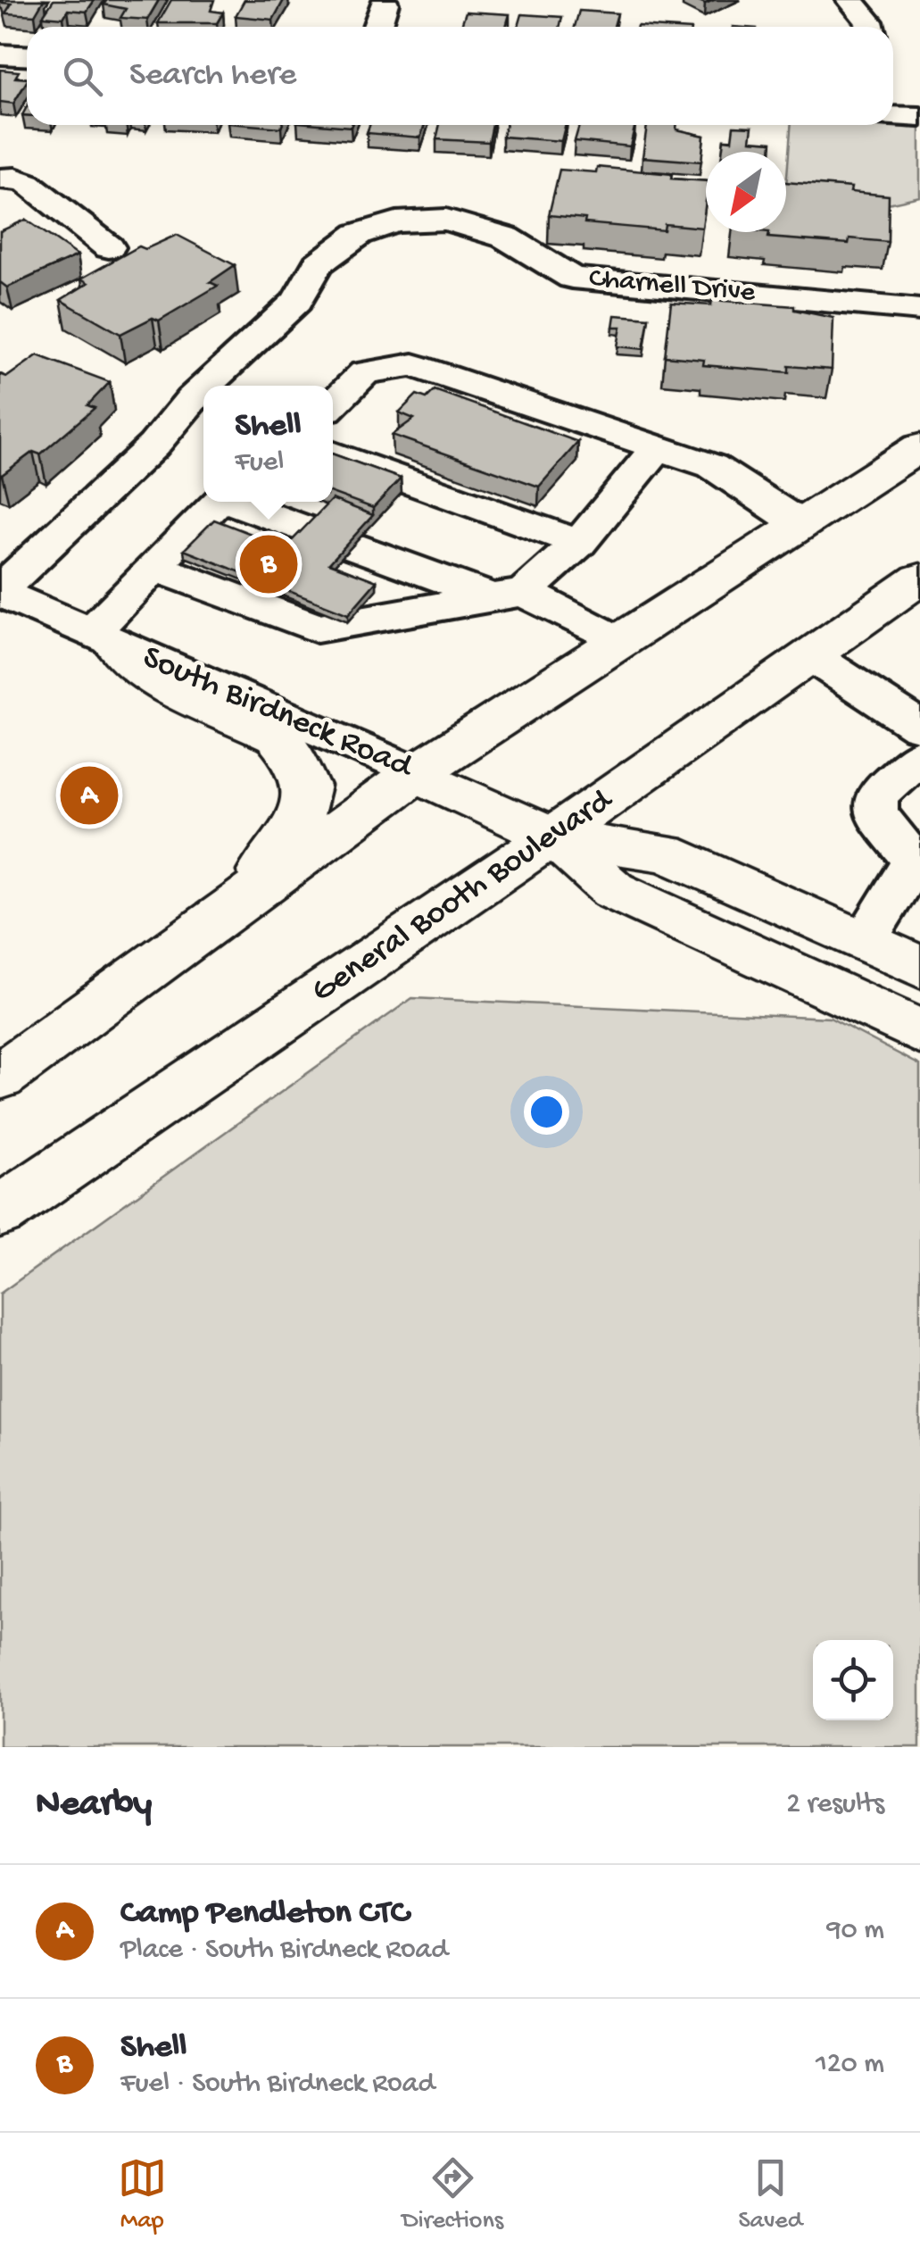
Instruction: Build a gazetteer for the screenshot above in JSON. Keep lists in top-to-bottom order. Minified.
{"streets":{"main road":["South Birdneck Road","General Booth Boulevard"],"street":["Charnell Drive"]},"crossings":[["Charnell Drive","South Birdneck Road"],["South Birdneck Road","General Booth Boulevard"]],"north":"bottom left","page":{"search":"Search here","popup":["Shell","Fuel"],"pins":["B","A"],"heading":["Nearby","2 results"],"list":[{"mark":"A","name":"Camp Pendleton CTC","note":"Place · South Birdneck Road","value":"90 m"},{"mark":"B","name":"Shell","note":"Fuel · South Birdneck Road","value":"120 m"}],"nav":["Map","Directions","Saved"]}}
